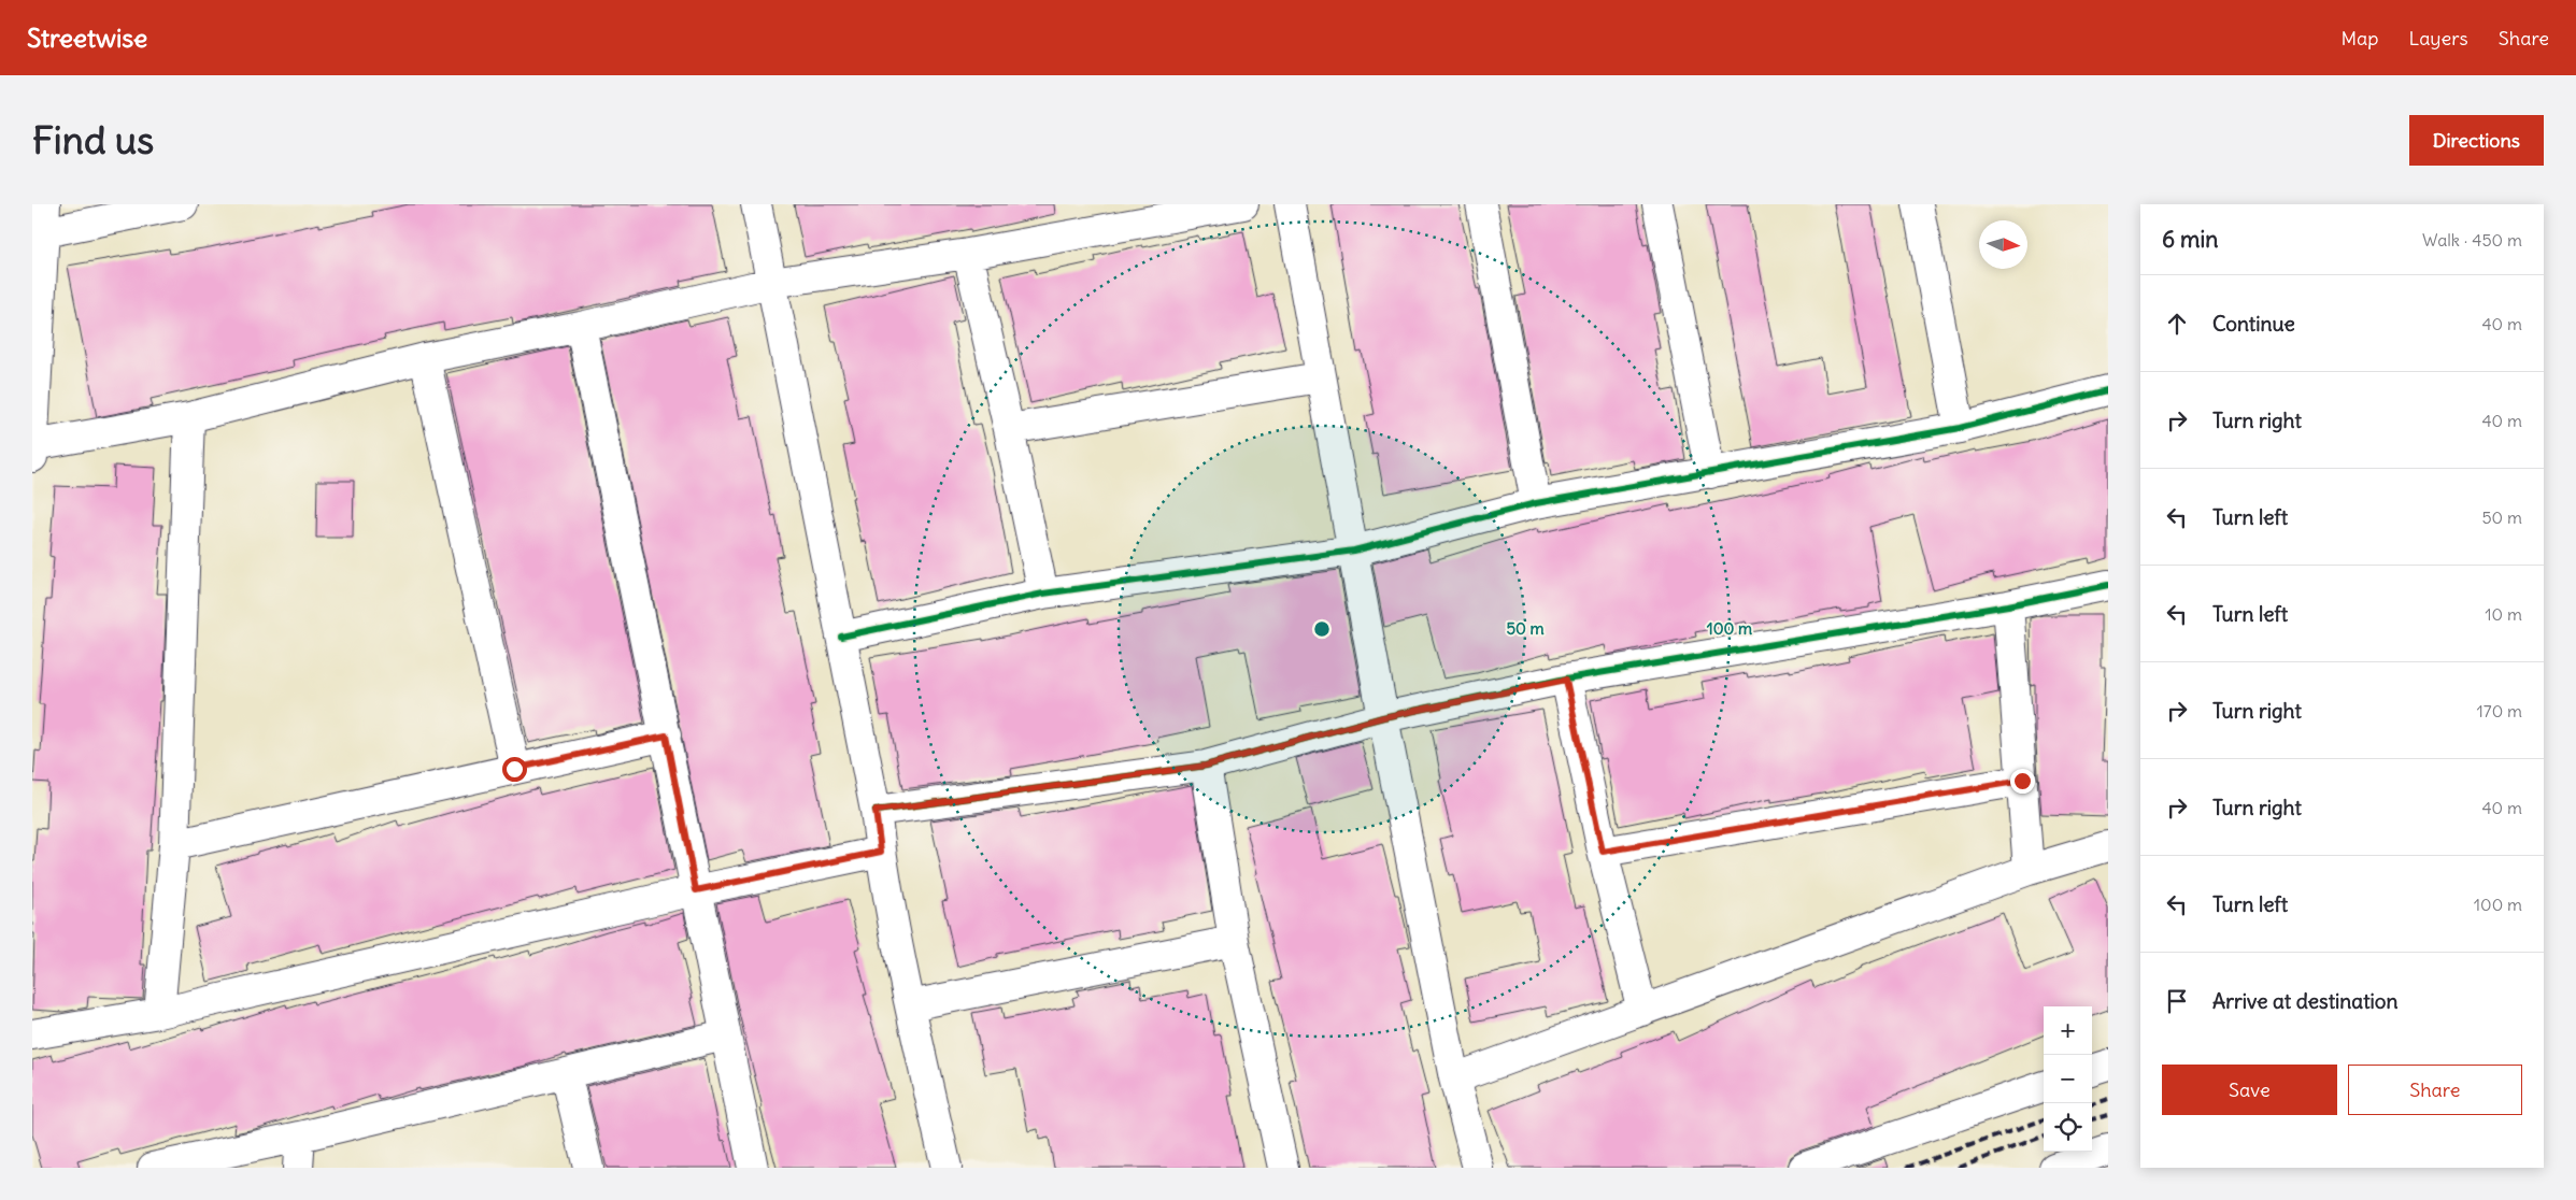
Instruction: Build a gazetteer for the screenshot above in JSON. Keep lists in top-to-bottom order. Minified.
{"north":"right","page":{"header":"Streetwise","nav":["Map","Layers","Share"],"buttons":["Directions",["Save","Share"]],"title":"Find us","heading":["6 min","Walk · 450 m"],"list":[["Continue","40 m"],["Turn right","40 m"],["Turn left","50 m"],["Turn left","10 m"],["Turn right","170 m"],["Turn right","40 m"],["Turn left","100 m"],"Arrive at destination"],"map_buttons":["+","−"]},"rings":["50 m","100 m"]}
